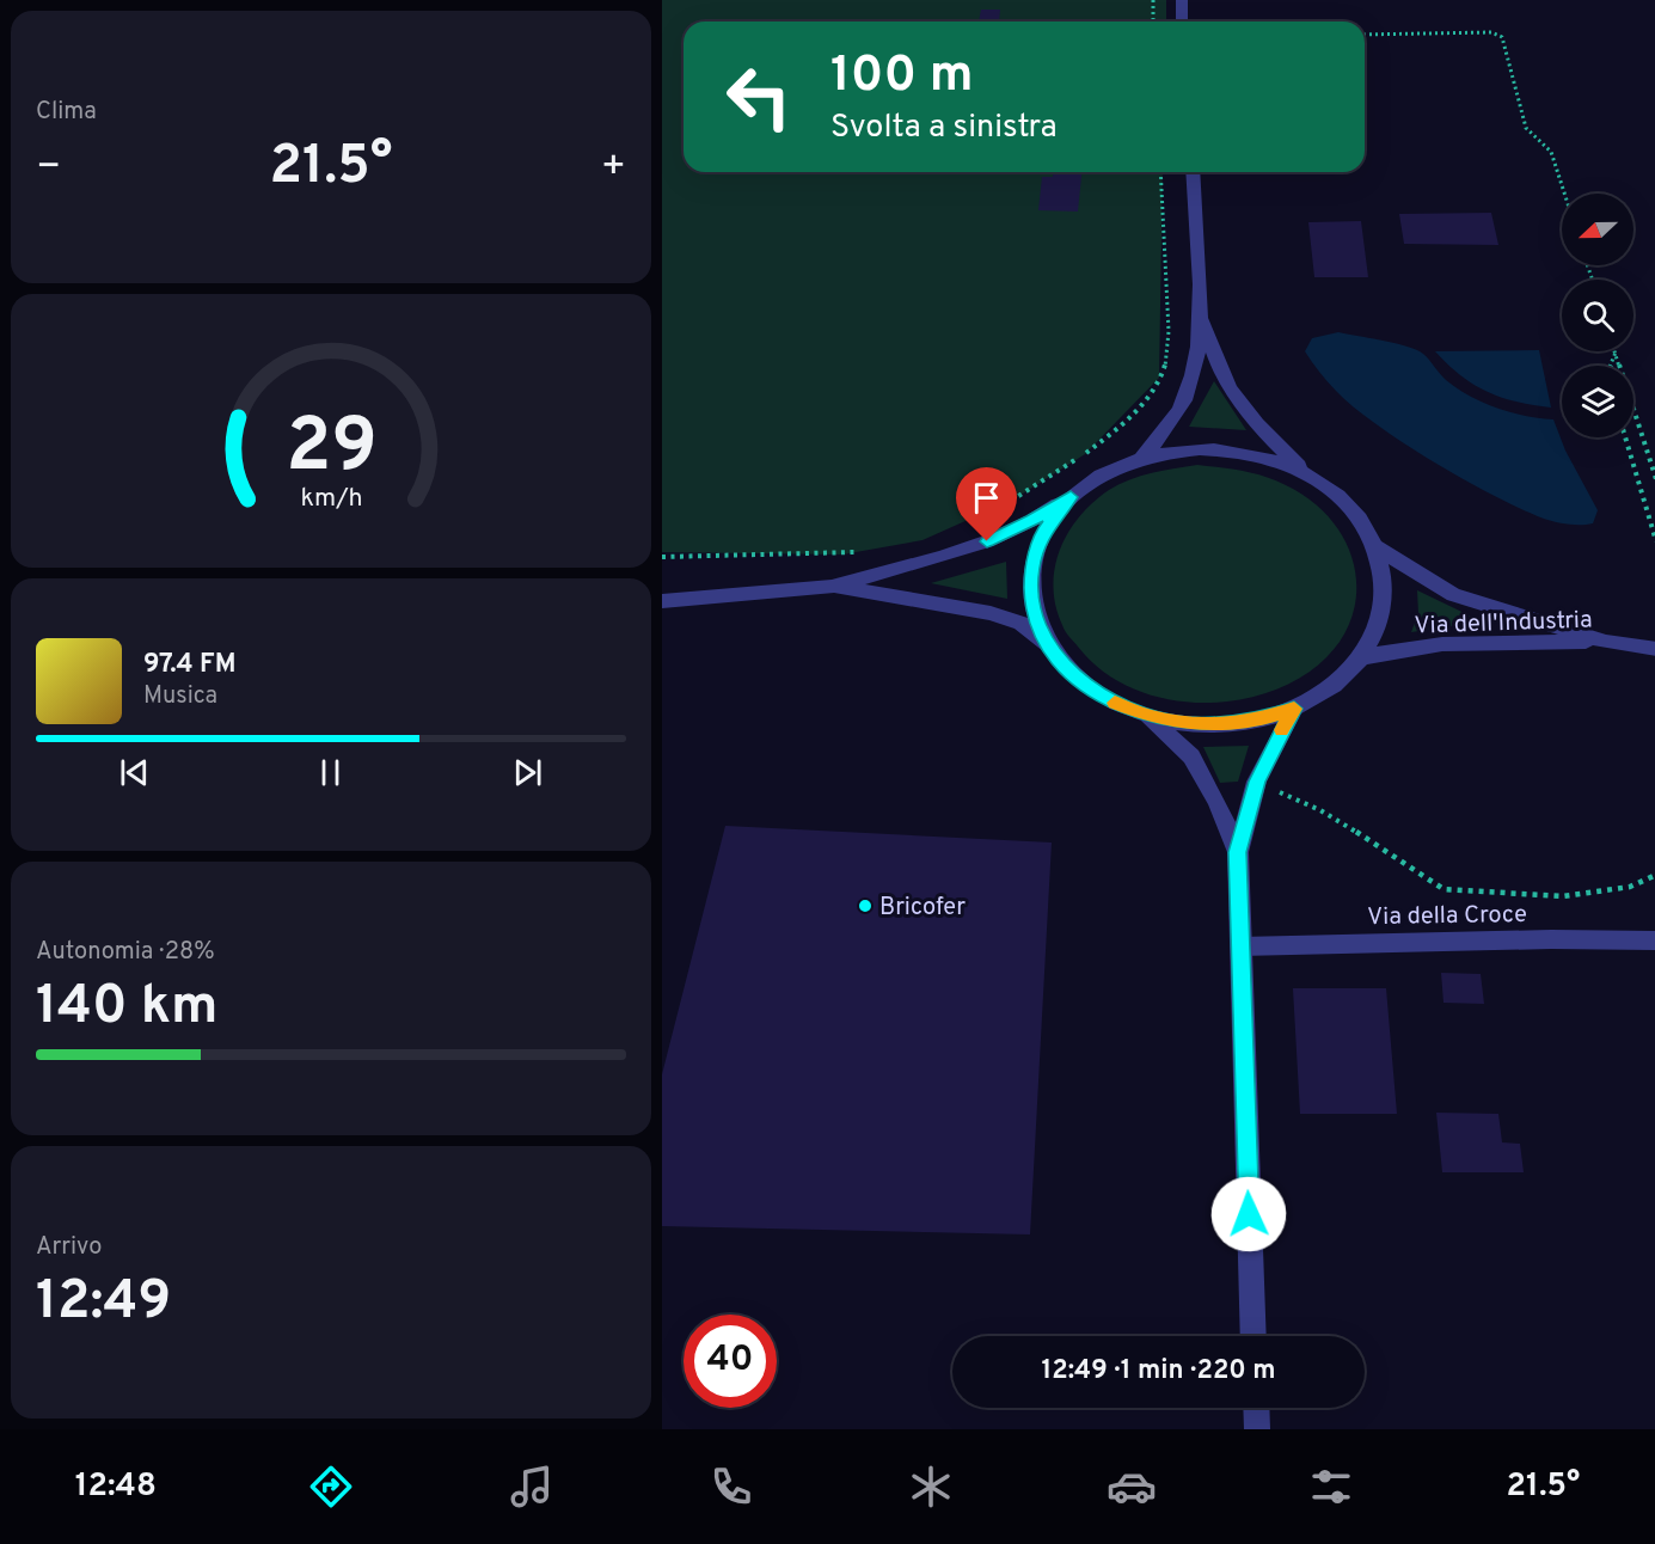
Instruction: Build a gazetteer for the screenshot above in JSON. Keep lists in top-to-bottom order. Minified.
{"streets":{"street":["Via dell'Industria","Via della Croce"]},"places":["Bricofer"],"north":"left","page":{"tile":["Clima",["Autonomia · 28%","140 km"],["Arrivo","12:49"]],"turn":["100 m","Svolta a sinistra"],"heat":["−","21.5°","+"],"song":["97.4 FM","Musica"],"limit":"40","trip":"12:49 · 1 min · 220 m","tabs":["12:48","21.5°"],"gauge":["29","km/h"]}}
